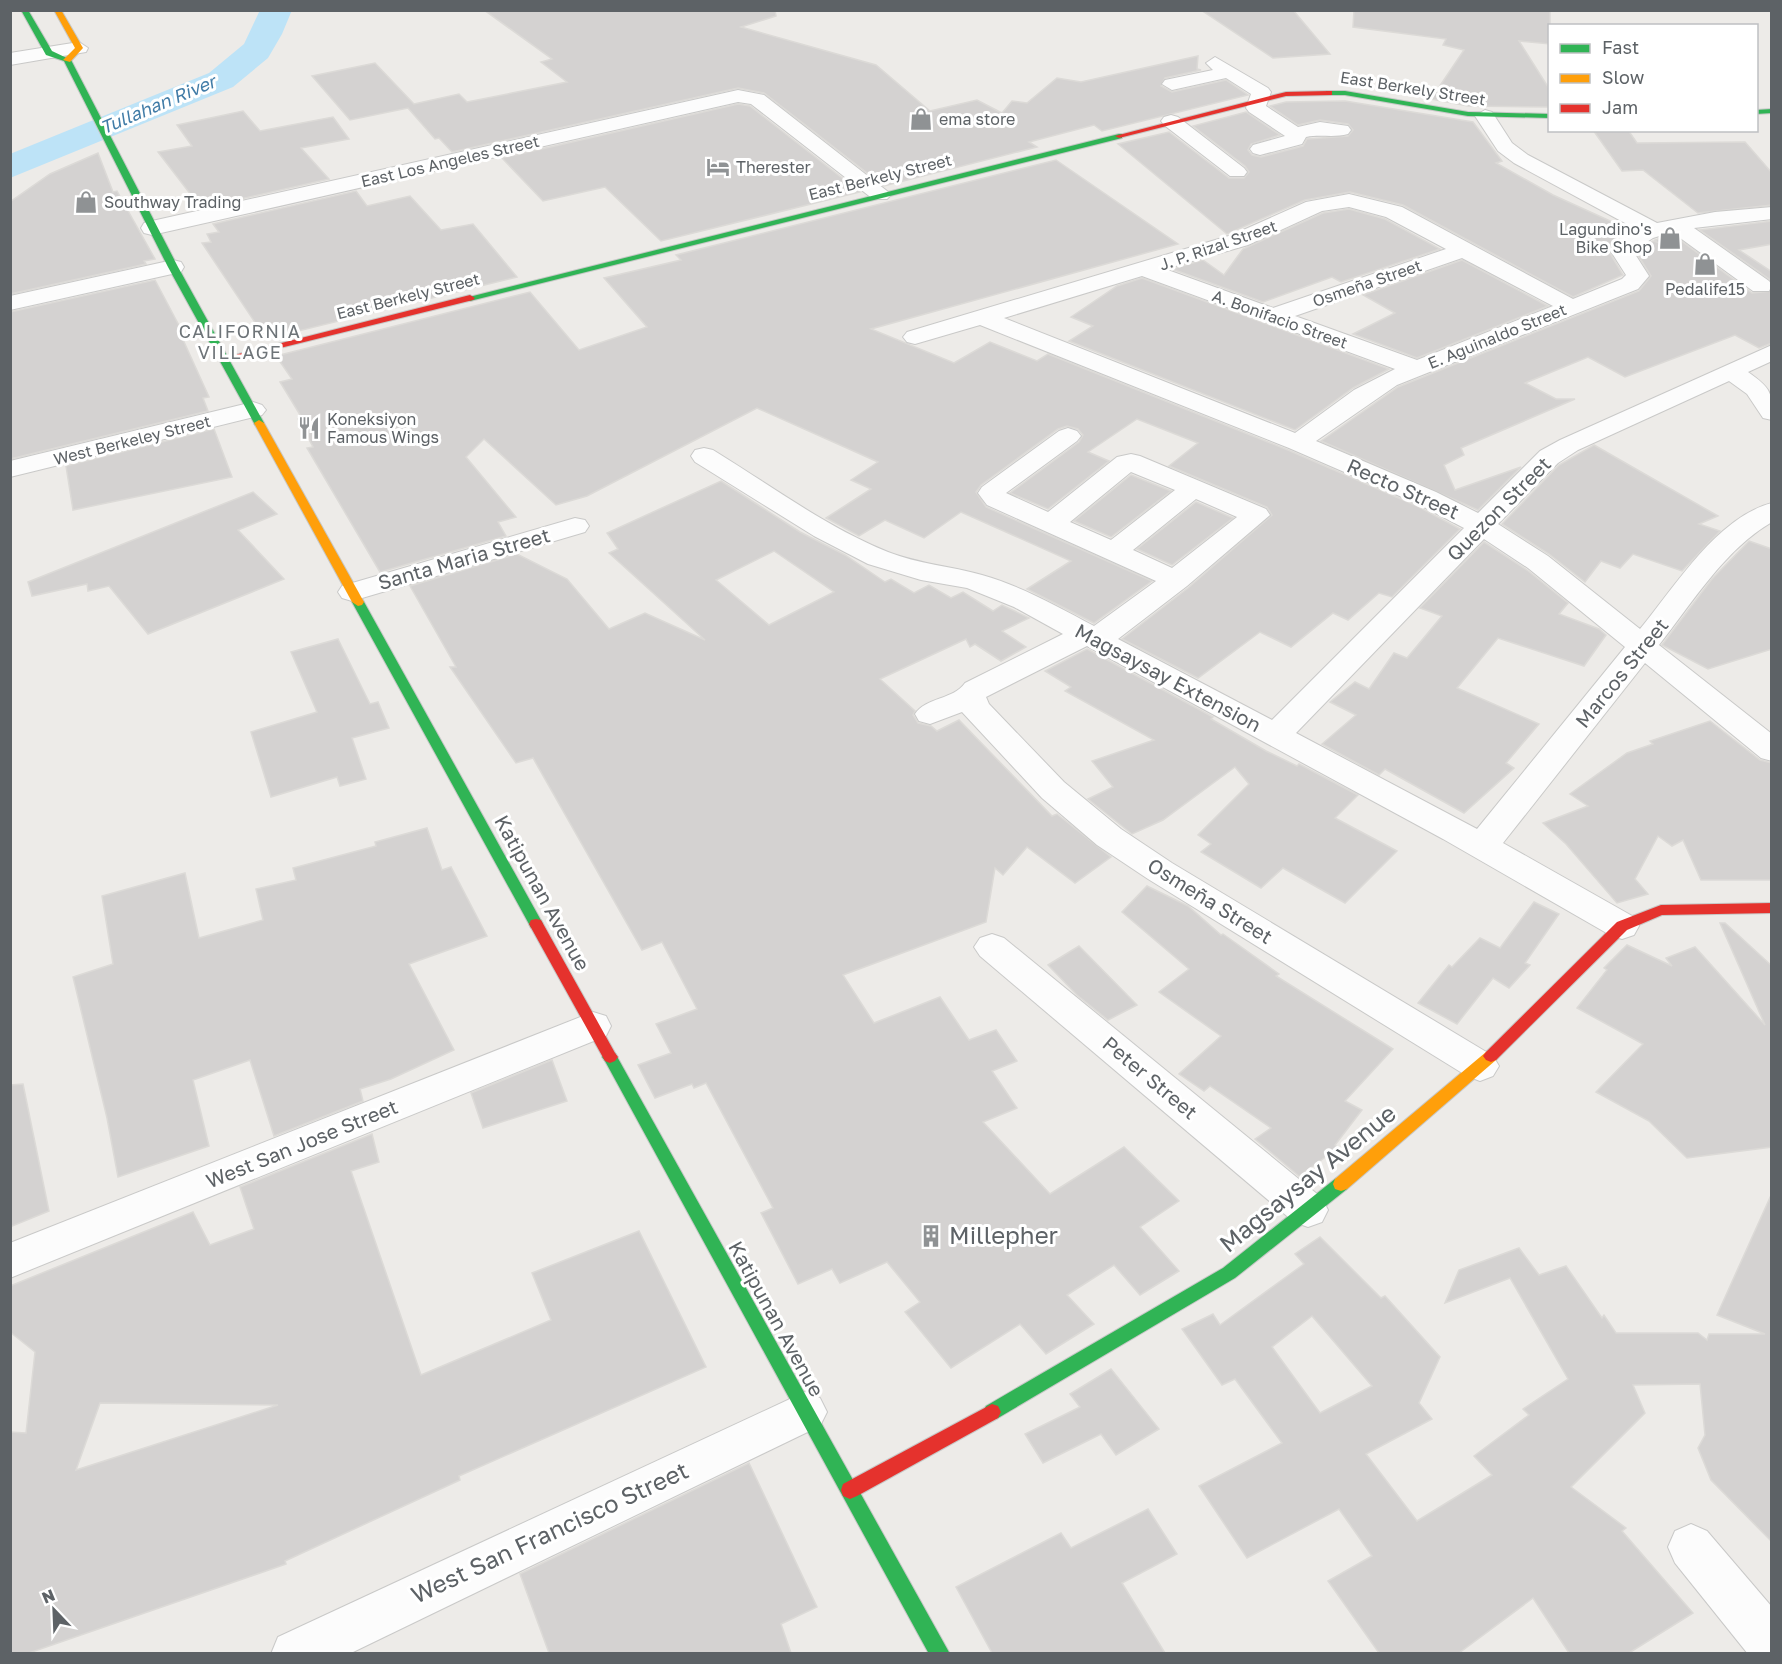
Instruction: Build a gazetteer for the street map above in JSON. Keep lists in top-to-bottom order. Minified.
{"streets":{"main road":["East Berkely Street","Katipunan Avenue","Magsaysay Avenue"],"street":["East Los Angeles Street","J. P. Rizal Street","Osmeña Street","A. Bonifacio Street","E. Aguinaldo Street","West Berkeley Street","Recto Street","Quezon Street","Santa Maria Street","Marcos Street","Magsaysay Extension","Peter Street","West San Jose Street","West San Francisco Street"]},"crossings":[["East Berkely Street","East Los Angeles Street"],["East Berkely Street","Katipunan Avenue"],["East Los Angeles Street","Katipunan Avenue"],["J. P. Rizal Street","Osmeña Street"],["J. P. Rizal Street","A. Bonifacio Street"],["J. P. Rizal Street","E. Aguinaldo Street"],["J. P. Rizal Street","Recto Street"],["Osmeña Street","A. Bonifacio Street"],["Osmeña Street","Magsaysay Avenue"],["A. Bonifacio Street","E. Aguinaldo Street"],["E. Aguinaldo Street","Recto Street"],["West Berkeley Street","Katipunan Avenue"],["Recto Street","Quezon Street"],["Recto Street","Marcos Street"],["Quezon Street","Magsaysay Extension"],["Santa Maria Street","Katipunan Avenue"],["Marcos Street","Magsaysay Extension"],["Magsaysay Extension","Magsaysay Avenue"],["Katipunan Avenue","West San Jose Street"],["Katipunan Avenue","Magsaysay Avenue"],["Katipunan Avenue","West San Francisco Street"],["Peter Street","Magsaysay Avenue"]],"districts":["CALIFORNIA VILLAGE"],"water":["Tullahan River"],"places":{"shop":["ema store","Southway Trading","Lagundino's Bike Shop","Pedalife15"],"hotel":["Therester"],"restaurant":["Koneksiyon Famous Wings"],"building":["Millepher"]},"legend":["Fast","Slow","Jam"],"north":"top left"}
